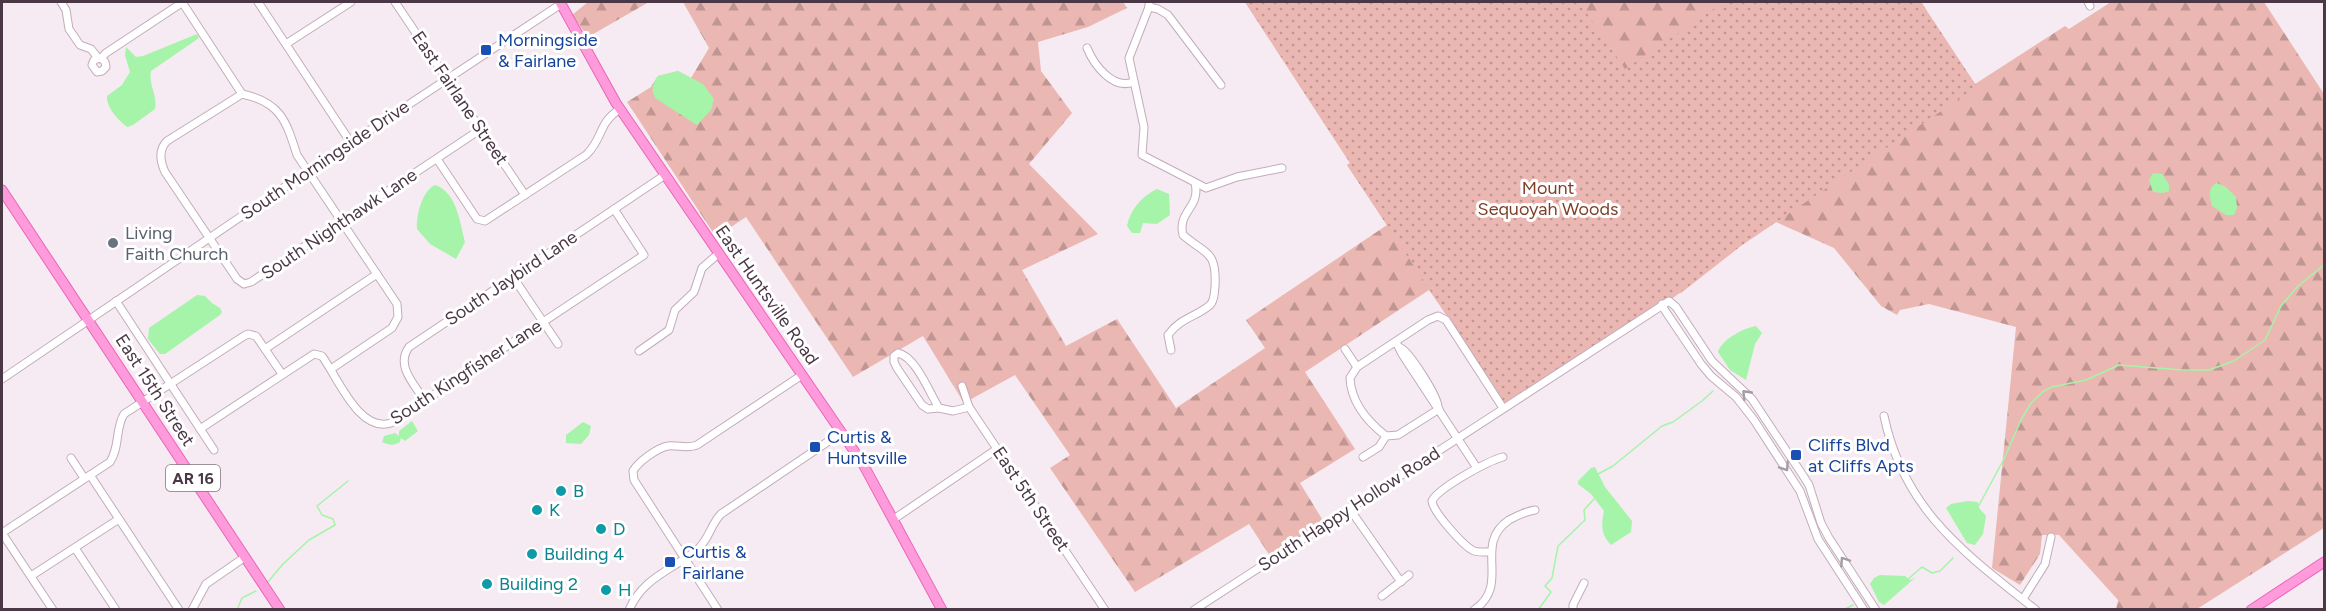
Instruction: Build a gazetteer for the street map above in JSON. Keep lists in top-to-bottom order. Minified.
{"streets":{"main road":["East Huntsville Road","East 15th Street","AR 16"],"street":["East Fairlane Street","South Morningside Drive","South Nighthawk Lane","South Jaybird Lane","South Kingfisher Lane","East 5th Street","South Happy Hollow Road"]},"crossings":[["East Fairlane Street","South Morningside Drive"],["East Fairlane Street","South Nighthawk Lane"],["South Morningside Drive","South Nighthawk Lane"],["South Morningside Drive","East Huntsville Road"],["South Morningside Drive","East 15th Street"],["South Jaybird Lane","East Huntsville Road"],["South Jaybird Lane","South Kingfisher Lane"]],"parks":["Mount Sequoyah Woods"],"places":{"transit":["Morningside & Fairlane","Curtis & Huntsville","Cliffs Blvd at Cliffs Apts","Curtis & Fairlane"],"other":["Living Faith Church","B","K","D","Building 4","Building 2","H"]}}
